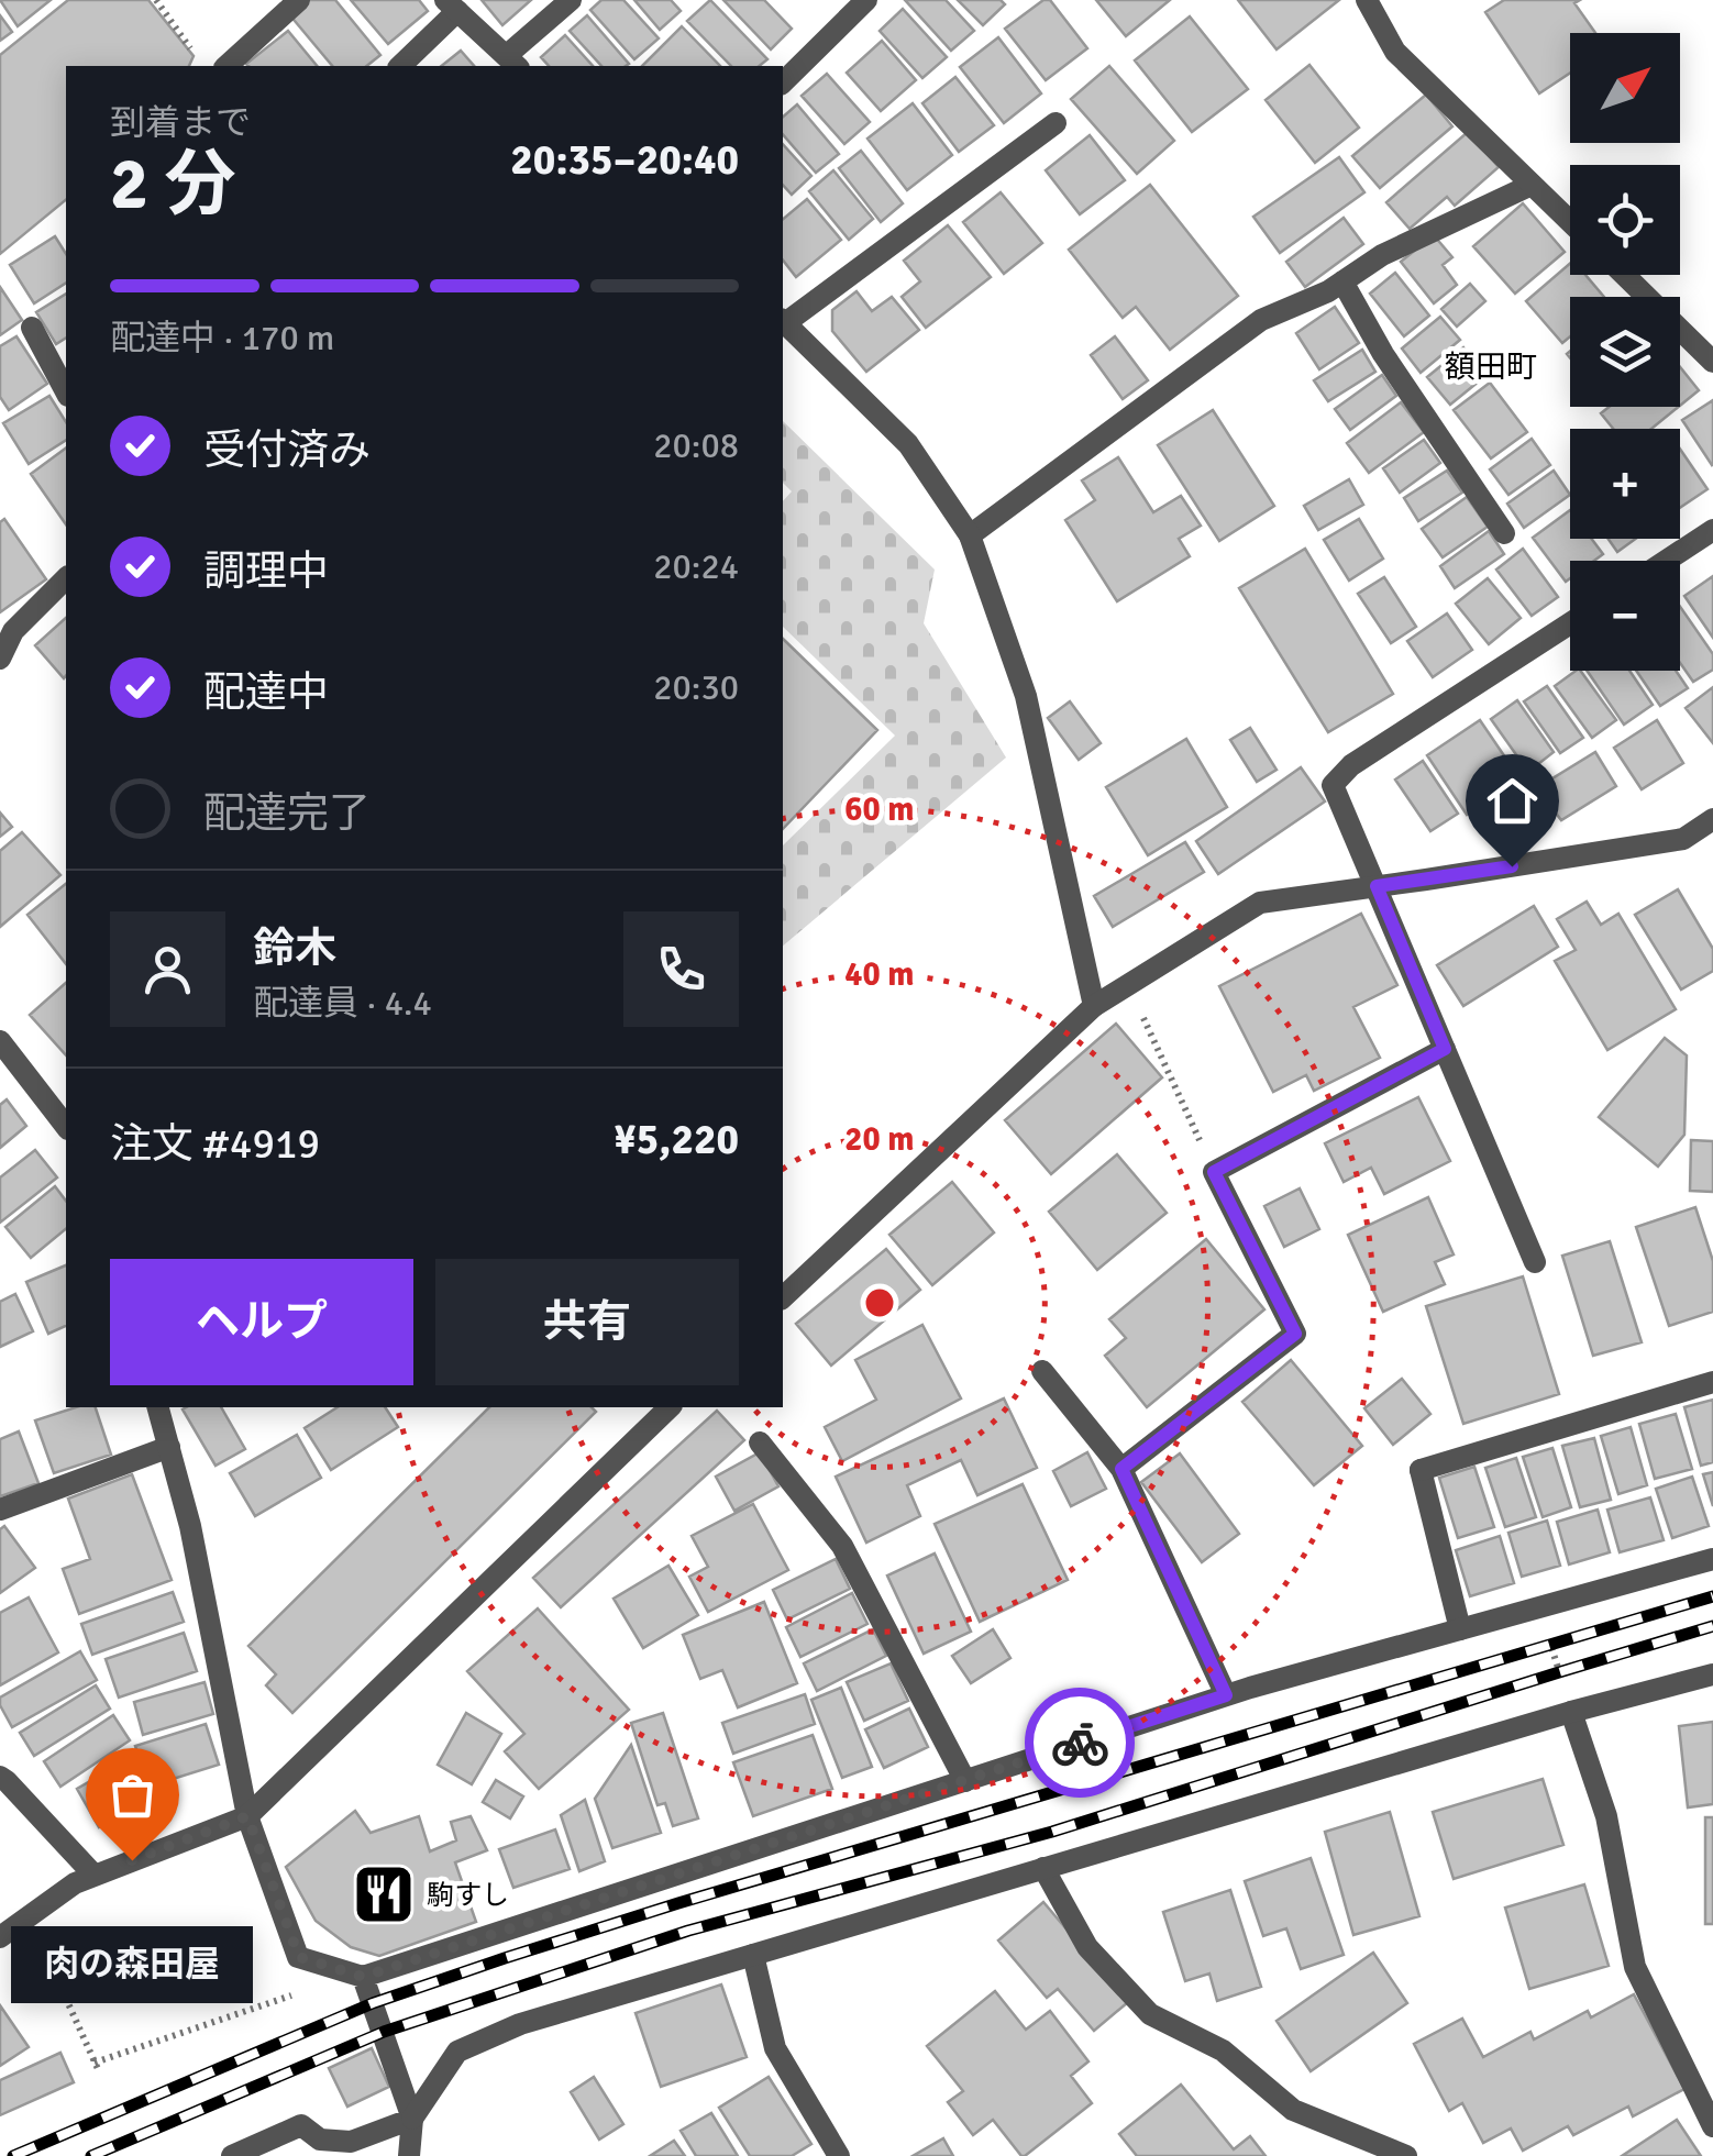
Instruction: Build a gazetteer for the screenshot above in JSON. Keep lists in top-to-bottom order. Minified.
{"districts":["額田町"],"places":{"other":["肉の森田屋"],"restaurant":["駒すし"]},"north":"top right","page":{"map_buttons":["+","−"],"heading":["2 分","到着まで","20:35–20:40"],"panel":["鈴木","配達員 · 4.4","注文 #4919","¥5,220"],"bar":"配達中 · 170 m","list":[["受付済み","20:08"],["調理中","20:24"],["配達中","20:30"],"配達完了"],"buttons":["ヘルプ","共有"],"bubble":"肉の森田屋"},"rings":["60 m","40 m","20 m"]}
